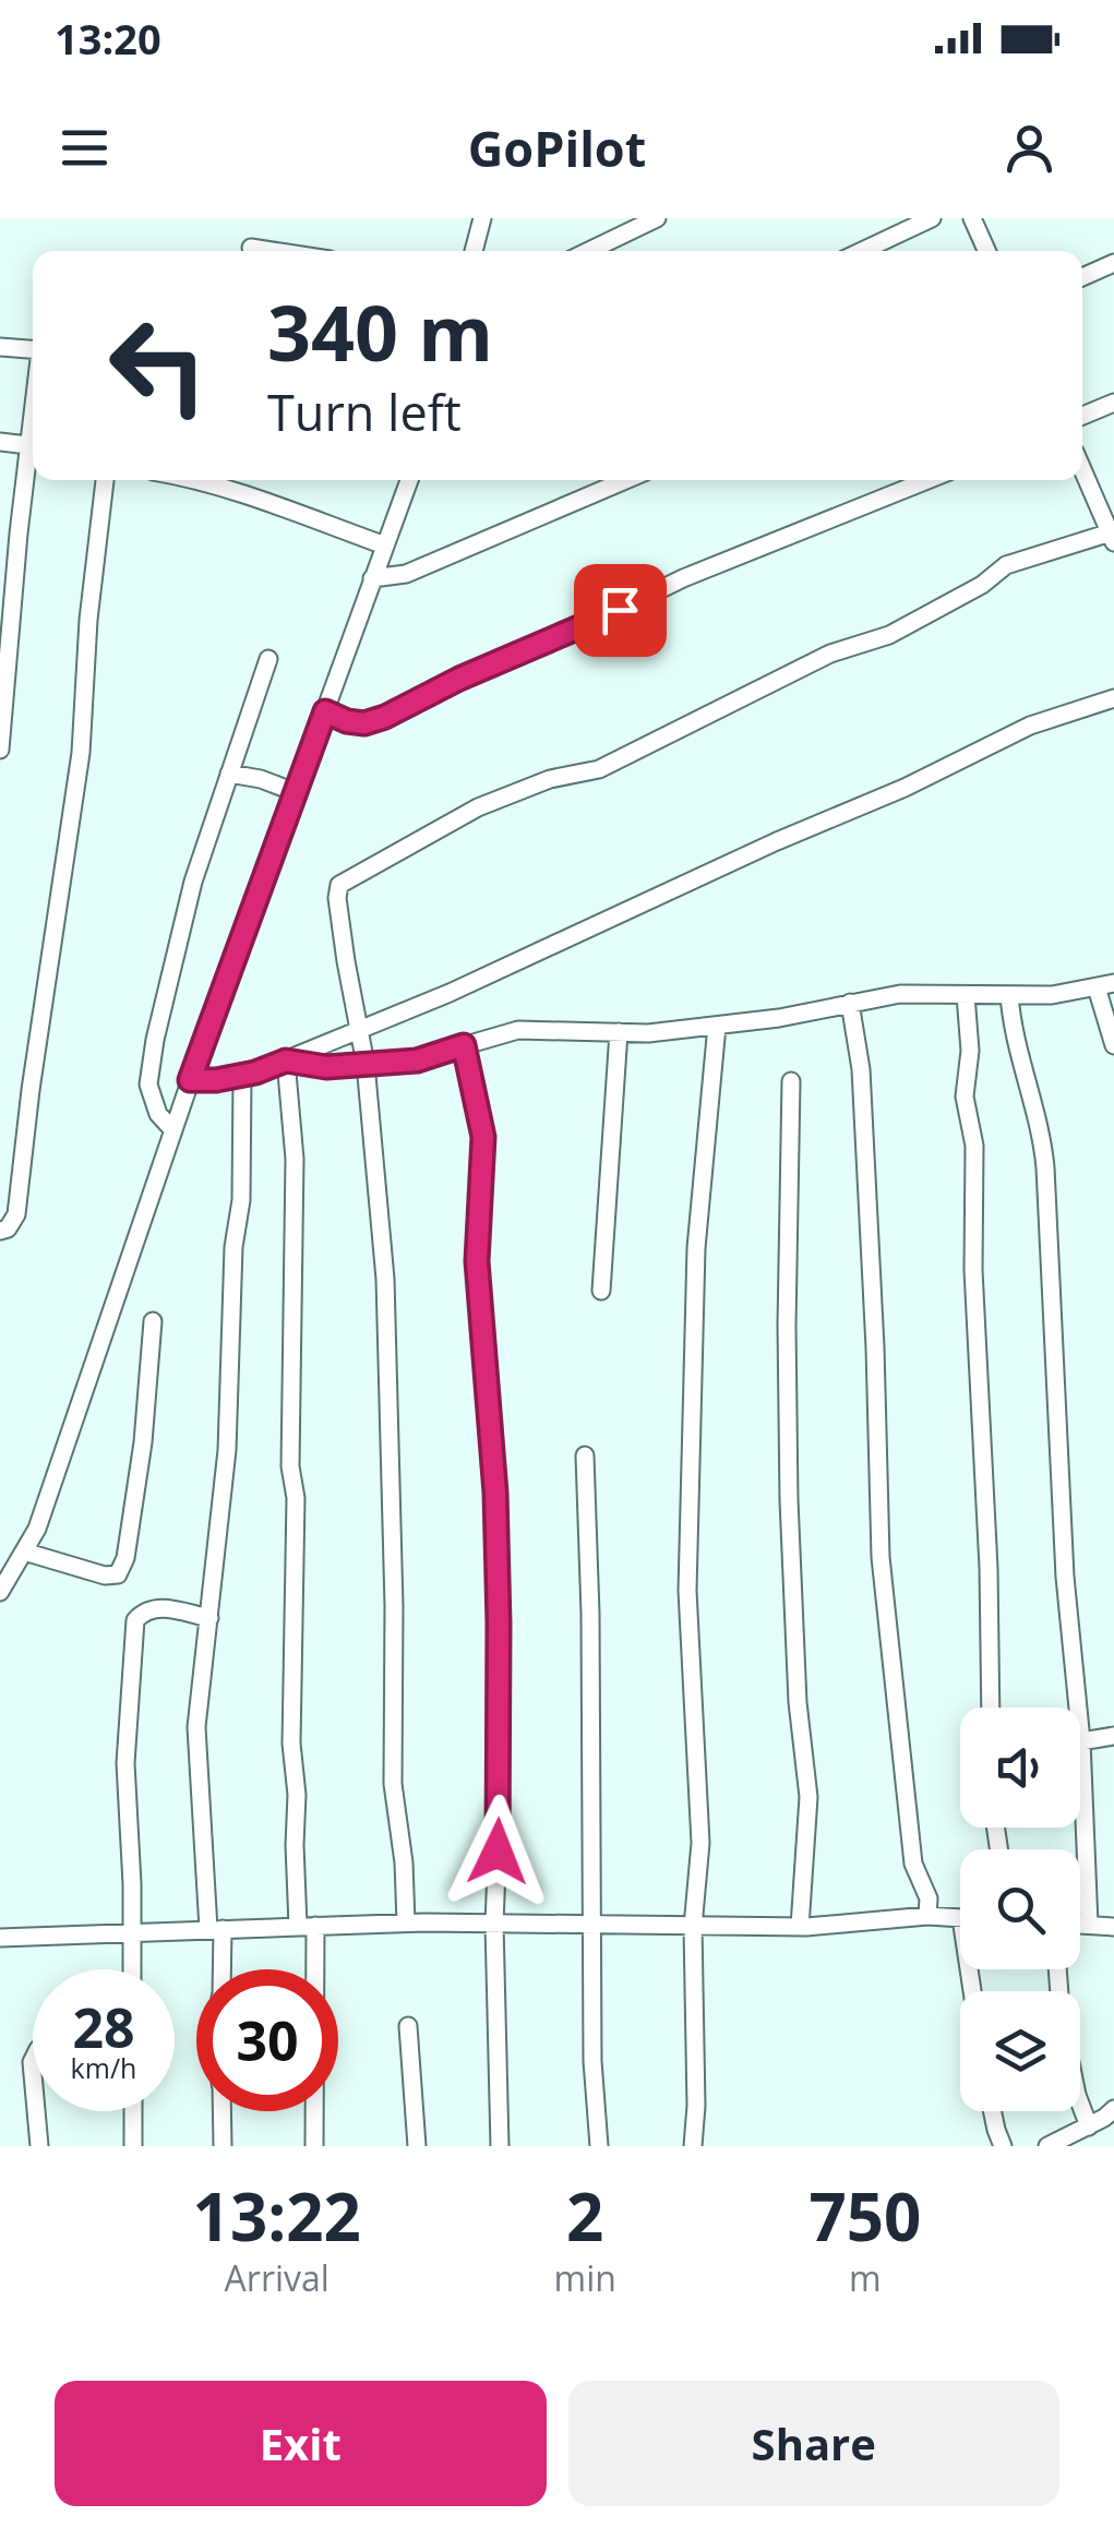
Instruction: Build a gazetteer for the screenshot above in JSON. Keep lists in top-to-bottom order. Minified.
{"page":{"status":"13:20","header":"GoPilot","turn":["340 m","Turn left"],"speed":"28 km/h","limit":"30","eta":["13:22","Arrival","2","min","750","m"],"buttons":["Exit","Share"]}}
